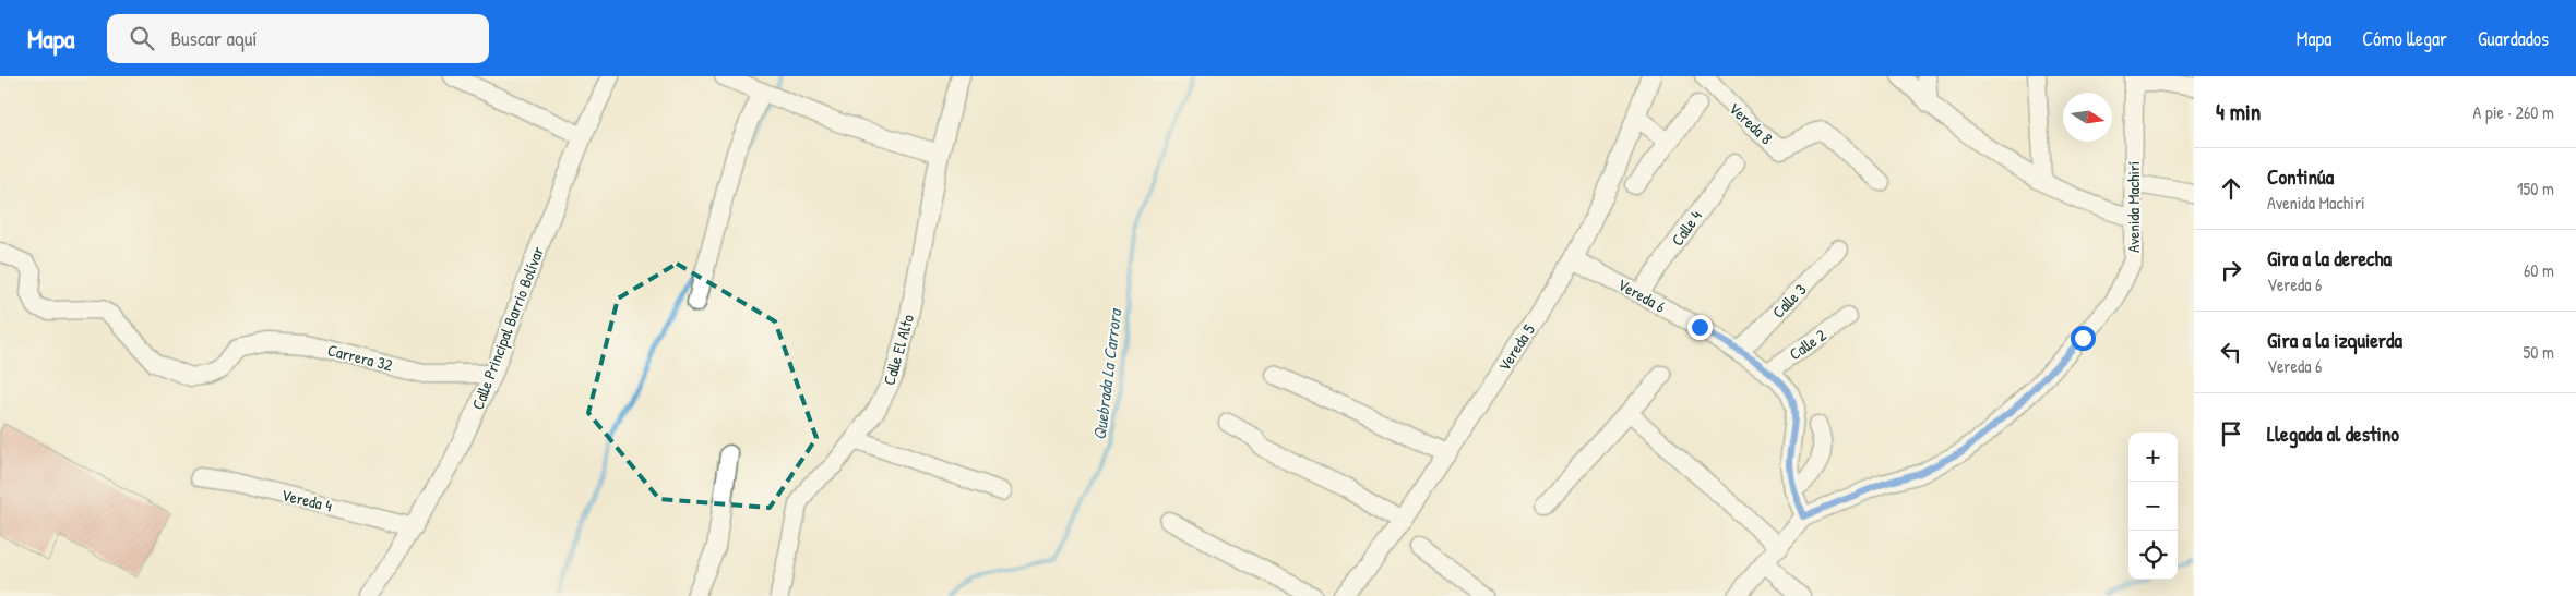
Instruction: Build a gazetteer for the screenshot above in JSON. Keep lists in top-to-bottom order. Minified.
{"streets":{"street":["Vereda 8","Avenida Machirí","Calle 4","Vereda 6","Calle 3","Calle Principal Barrio Bolívar","Calle 2","Vereda 5","Calle El Alto","Carrera 32","Vereda 4"]},"crossings":[["Avenida Machirí","Vereda 6"],["Calle 4","Vereda 6"],["Vereda 6","Calle 3"],["Vereda 6","Calle 2"],["Vereda 6","Vereda 5"],["Calle Principal Barrio Bolívar","Carrera 32"],["Calle Principal Barrio Bolívar","Vereda 4"]],"water":["Quebrada La Carrora"],"north":"right","page":{"header":"Mapa","search":"Buscar aquí","nav":["Mapa","Cómo llegar","Guardados"],"heading":["4 min","A pie · 260 m"],"list":[["Continúa","Avenida Machirí","150 m"],["Gira a la derecha","Vereda 6","60 m"],["Gira a la izquierda","Vereda 6","50 m"],"Llegada al destino"],"map_buttons":["+","−"]}}
